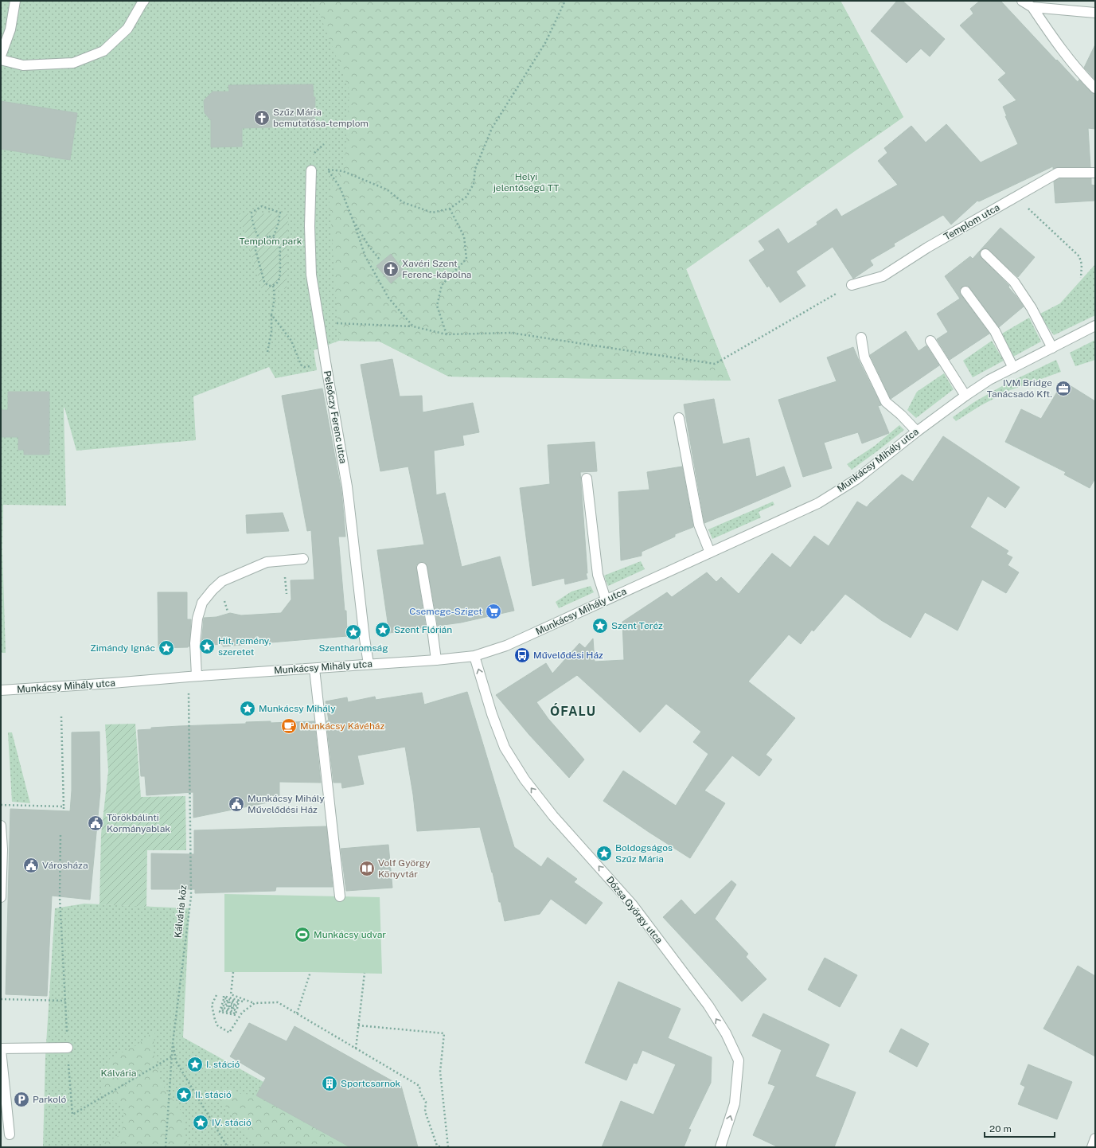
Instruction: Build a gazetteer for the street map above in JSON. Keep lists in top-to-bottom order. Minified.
{"streets":{"street":["Templom utca","Pelsőczy Ferenc utca","Munkácsy Mihály utca","Dózsa György utca"],"path":["Kálvária köz"]},"crossings":[["Pelsőczy Ferenc utca","Munkácsy Mihály utca"],["Munkácsy Mihály utca","Dózsa György utca"],["Munkácsy Mihály utca","Kálvária köz"]],"one_way":["Dózsa György utca"],"districts":["ÓFALU"],"parks":["Helyi jelentőségű TT","Templom park","Kálvária"],"places":{"church":["Szűz Mária bemutatása-templom","Xavéri Szent Ferenc-kápolna"],"office":["IVM Bridge Tanácsadó Kft."],"supermarket":["Csemege-Sziget"],"place":["Szent Teréz","Szent Flórián","Szentháromság","Hit, remény, szeretet","Zimándy Ignác","Munkácsy Mihály","Boldogságos Szűz Mária","I. stáció","II. stáció","IV. stáció"],"bus stop":["Művelődési Ház"],"cafe":["Munkácsy Kávéház"],"public building":["Munkácsy Mihály Művelődési Ház","Törökbálinti Kormányablak","Városháza"],"library":["Volf György Könyvtár"],"sports":["Munkácsy udvar"],"building":["Sportcsarnok"],"parking":["Parkoló"]},"scale_bar":"20 m"}
